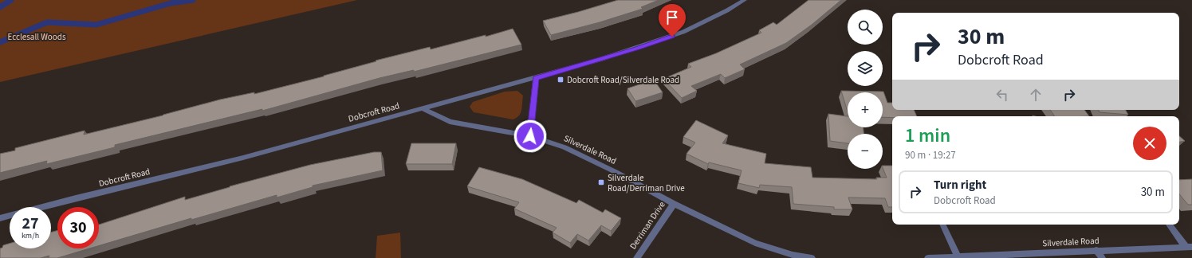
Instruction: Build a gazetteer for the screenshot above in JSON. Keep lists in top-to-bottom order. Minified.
{"streets":{"street":["Dobcroft Road","Silverdale Road","Derriman Drive"]},"crossings":[["Dobcroft Road","Silverdale Road"],["Silverdale Road","Derriman Drive"]],"parks":["Ecclesall Woods"],"places":{"transit":["Dobcroft Road/Silverdale Road","Silverdale Road/Derriman Drive"]},"page":{"map_buttons":["+","−"],"turn":["30 m","Dobcroft Road"],"heading":["1 min","90 m · 19:27"],"list":[{"name":"Turn right","note":"Dobcroft Road","value":"30 m"}],"speed":"27 km/h","limit":"30"}}
